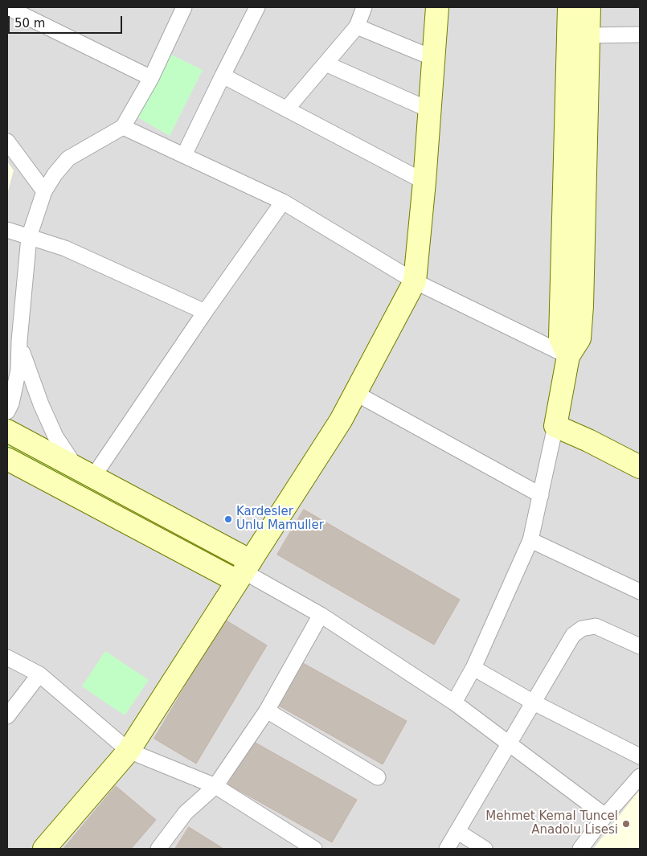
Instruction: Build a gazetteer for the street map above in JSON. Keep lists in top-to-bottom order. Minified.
{"places":["Kardesler Unlu Mamuller","Mehmet Kemal Tuncel Anadolu Lisesi"],"scale_bar":"50 m"}
